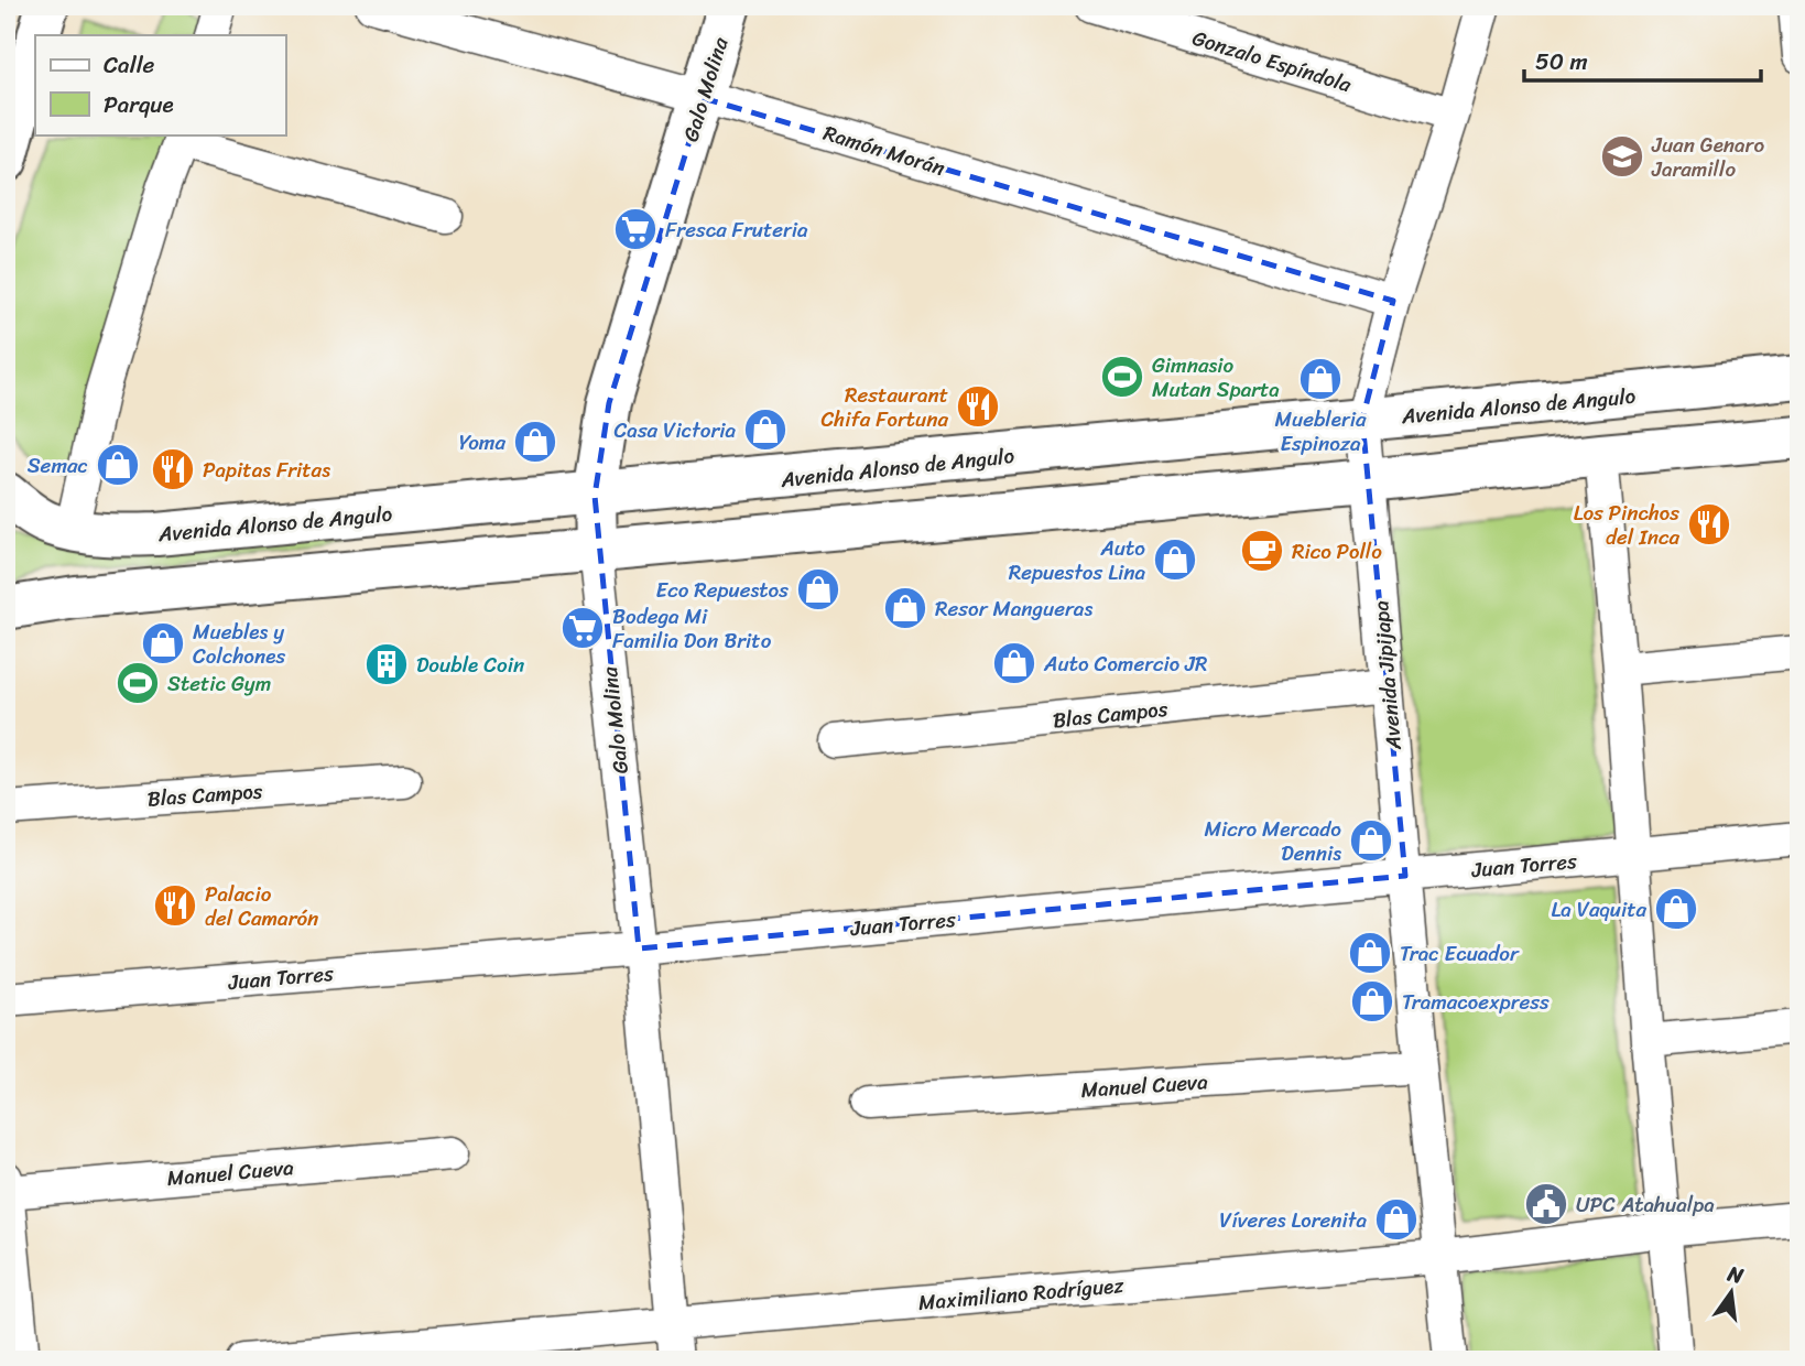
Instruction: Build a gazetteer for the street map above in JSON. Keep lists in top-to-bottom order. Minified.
{"streets":{"main road":["Galo Molina","Avenida Alonso de Angulo"],"street":["Gonzalo Espíndola","Ramón Morán","Avenida Jipijapa","Blas Campos","Juan Torres","Manuel Cueva","Maximiliano Rodríguez"]},"crossings":[["Gonzalo Espíndola","Avenida Jipijapa"],["Galo Molina","Ramón Morán"],["Galo Molina","Avenida Alonso de Angulo"],["Galo Molina","Juan Torres"],["Galo Molina","Maximiliano Rodríguez"],["Ramón Morán","Avenida Jipijapa"],["Avenida Alonso de Angulo","Avenida Jipijapa"],["Avenida Jipijapa","Blas Campos"],["Avenida Jipijapa","Juan Torres"],["Avenida Jipijapa","Manuel Cueva"],["Avenida Jipijapa","Maximiliano Rodríguez"]],"places":{"school or university":["Juan Genaro Jaramillo"],"supermarket":["Fresca Fruteria","Bodega Mi Familia Don Brito"],"sports":["Gimnasio Mutan Sparta","Stetic Gym"],"shop":["Muebleria Espinoza","Casa Victoria","Yoma","Semac","Auto Repuestos Lina","Eco Repuestos","Resor Mangueras","Muebles y Colchones","Auto Comercio JR","Micro Mercado Dennis","La Vaquita","Trac Ecuador","Tramacoexpress","Víveres Lorenita"],"restaurant":["Restaurant Chifa Fortuna","Papitas Fritas","Los Pinchos del Inca","Palacio del Camarón"],"cafe":["Rico Pollo"],"building":["Double Coin"],"public building":["UPC Atahualpa"]},"legend":["Calle","Parque"],"scale_bar":"50 m","north":"top"}
